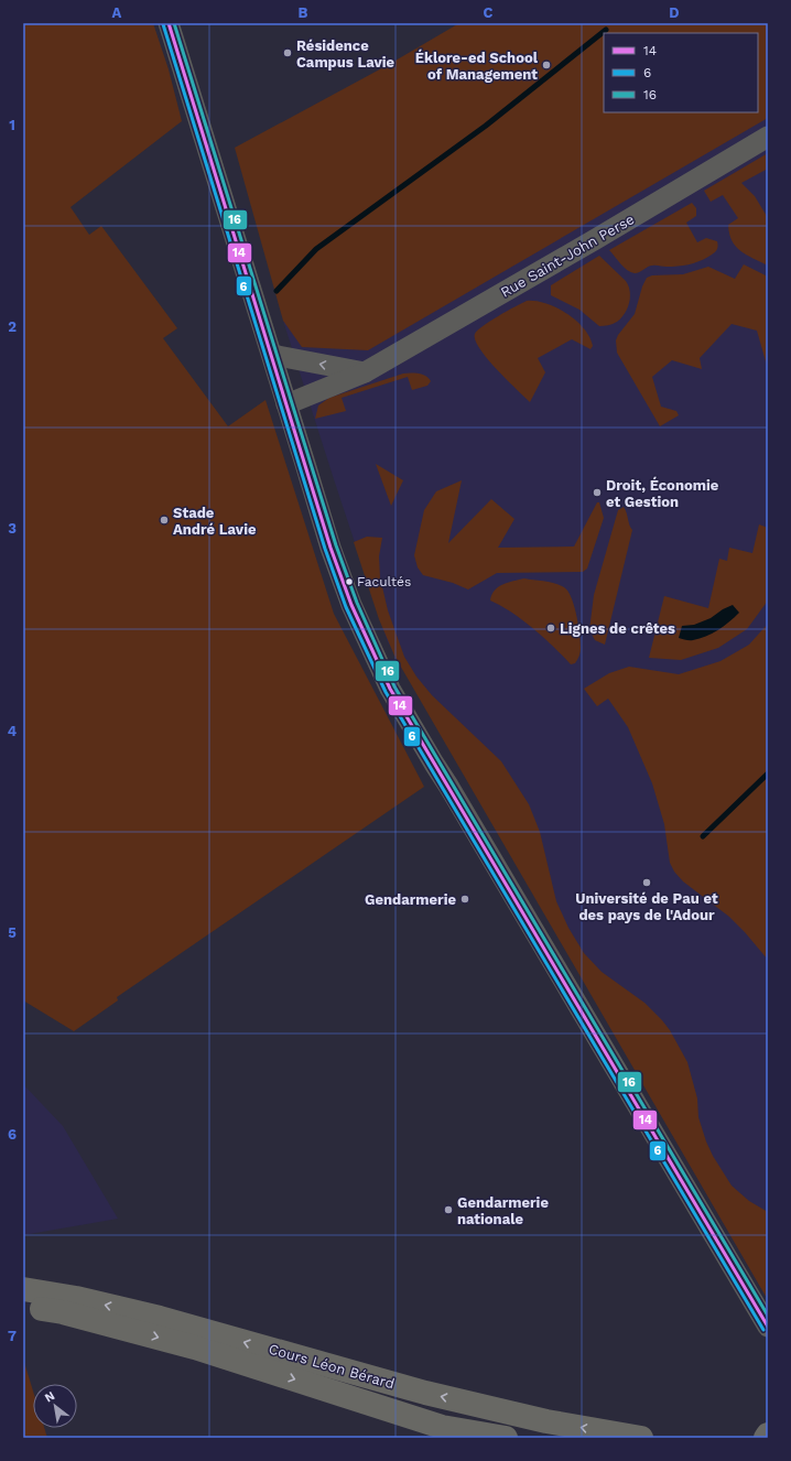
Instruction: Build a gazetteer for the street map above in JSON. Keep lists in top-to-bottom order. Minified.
{"streets":{"main road":["Cours Léon Bérard"],"street":["Rue Saint-John Perse"]},"places":["Résidence Campus Lavie","Éklore-ed School of Management","Droit, Économie et Gestion","Stade André Lavie","Facultés","Lignes de crêtes","Université de Pau et des pays de l'Adour","Gendarmerie","Gendarmerie nationale"],"lines":["transit line 14","transit line 16","transit line 6"],"legend":["14","6","16"],"north":"top left","grid":{"columns":["A","B","C","D"],"rows":["1","2","3","4","5","6","7"]}}
